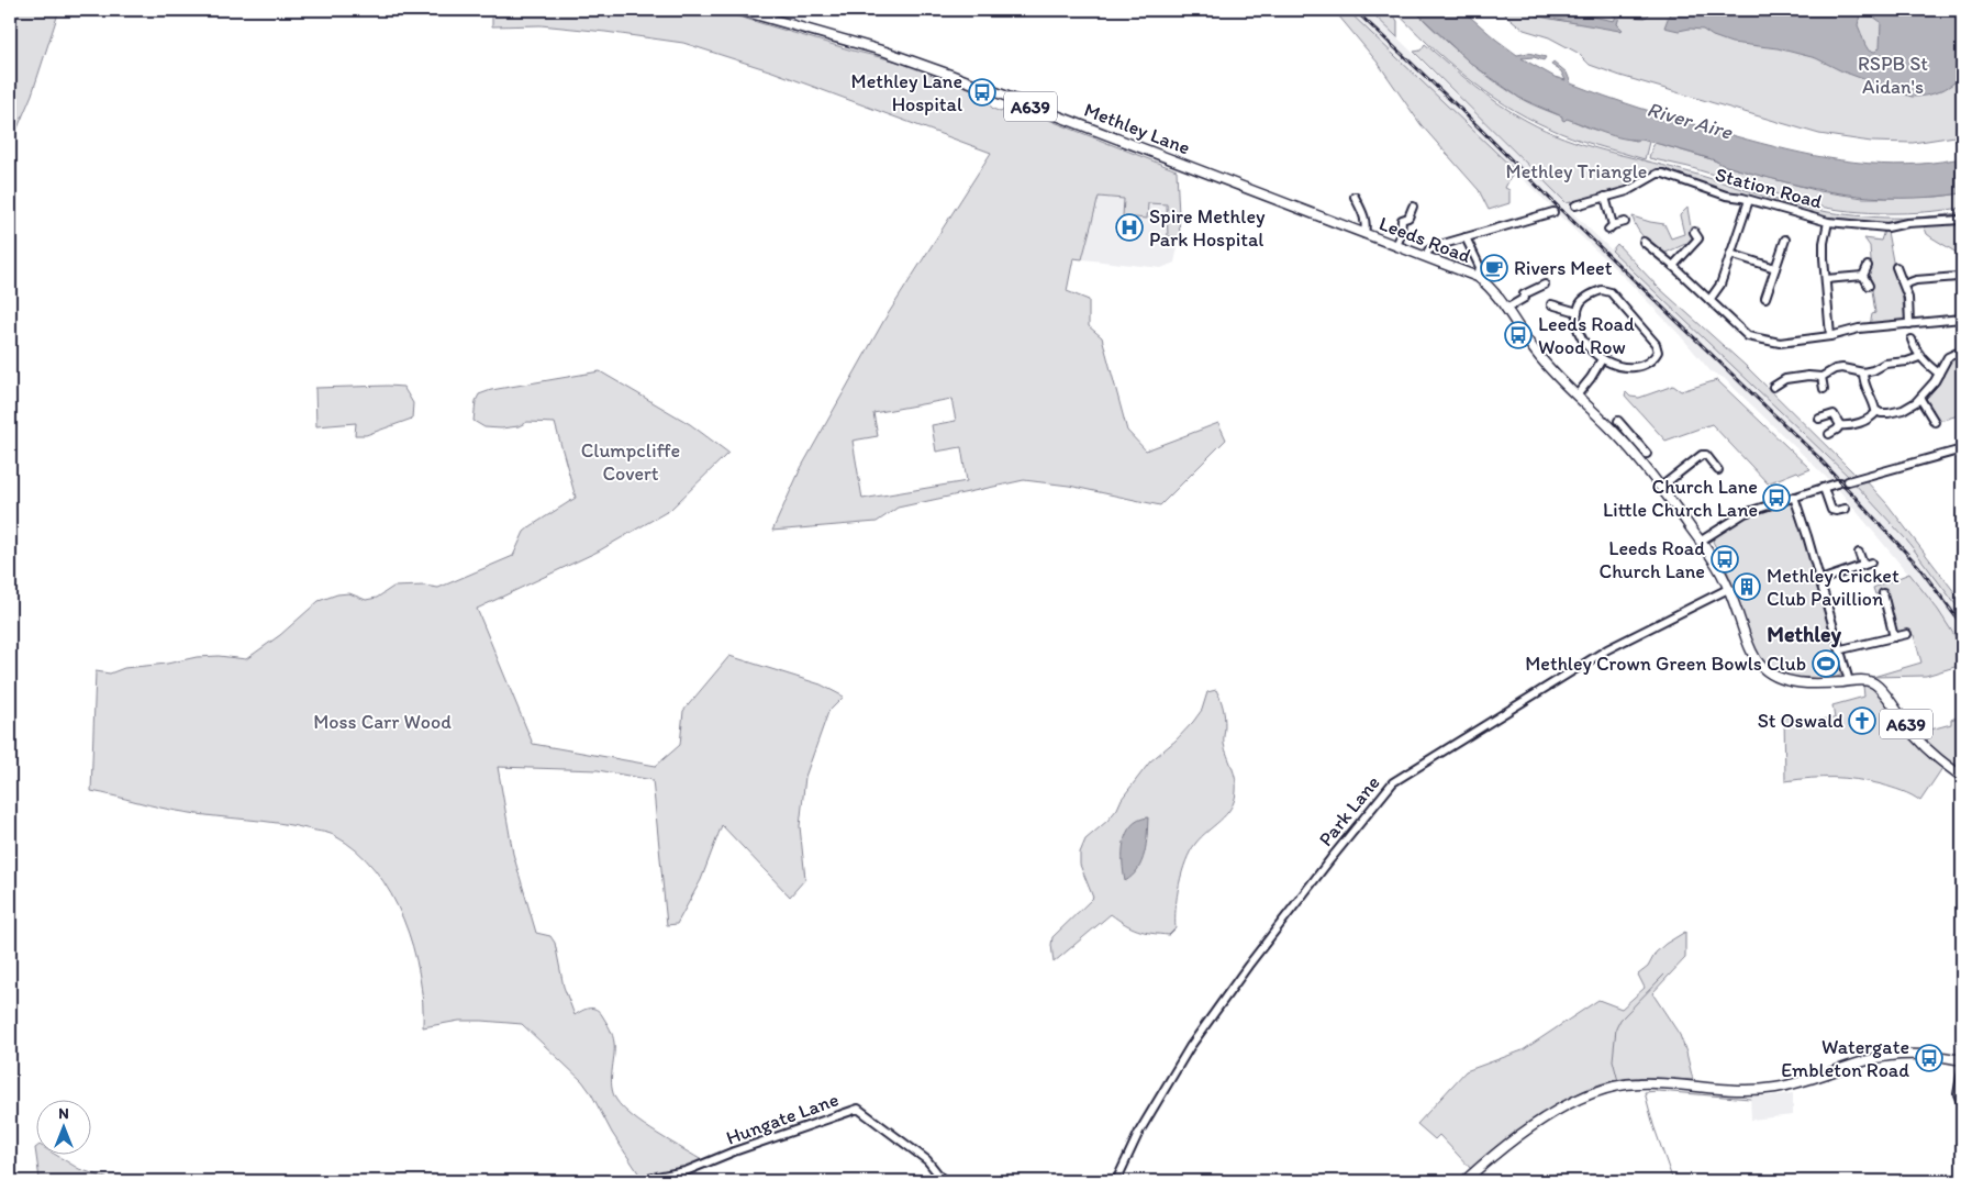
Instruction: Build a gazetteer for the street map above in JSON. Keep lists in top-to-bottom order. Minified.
{"streets":{"main road":["A639","Methley Lane","Leeds Road"],"street":["Station Road","Park Lane","Hungate Lane"]},"crossings":[["A639","Leeds Road"],["A639","Park Lane"],["Methley Lane","Leeds Road"]],"districts":["Methley"],"water":["River Aire"],"parks":["RSPB St Aidan's","Methley Triangle","Clumpcliffe Covert","Moss Carr Wood"],"places":{"bus stop":["Methley Lane Hospital","Leeds Road Wood Row","Church Lane Little Church Lane","Leeds Road Church Lane","Watergate Embleton Road"],"hospital":["Spire Methley Park Hospital"],"cafe":["Rivers Meet"],"building":["Methley Cricket Club Pavillion"],"sports":["Methley Crown Green Bowls Club"],"church":["St Oswald"]},"north":"top"}
